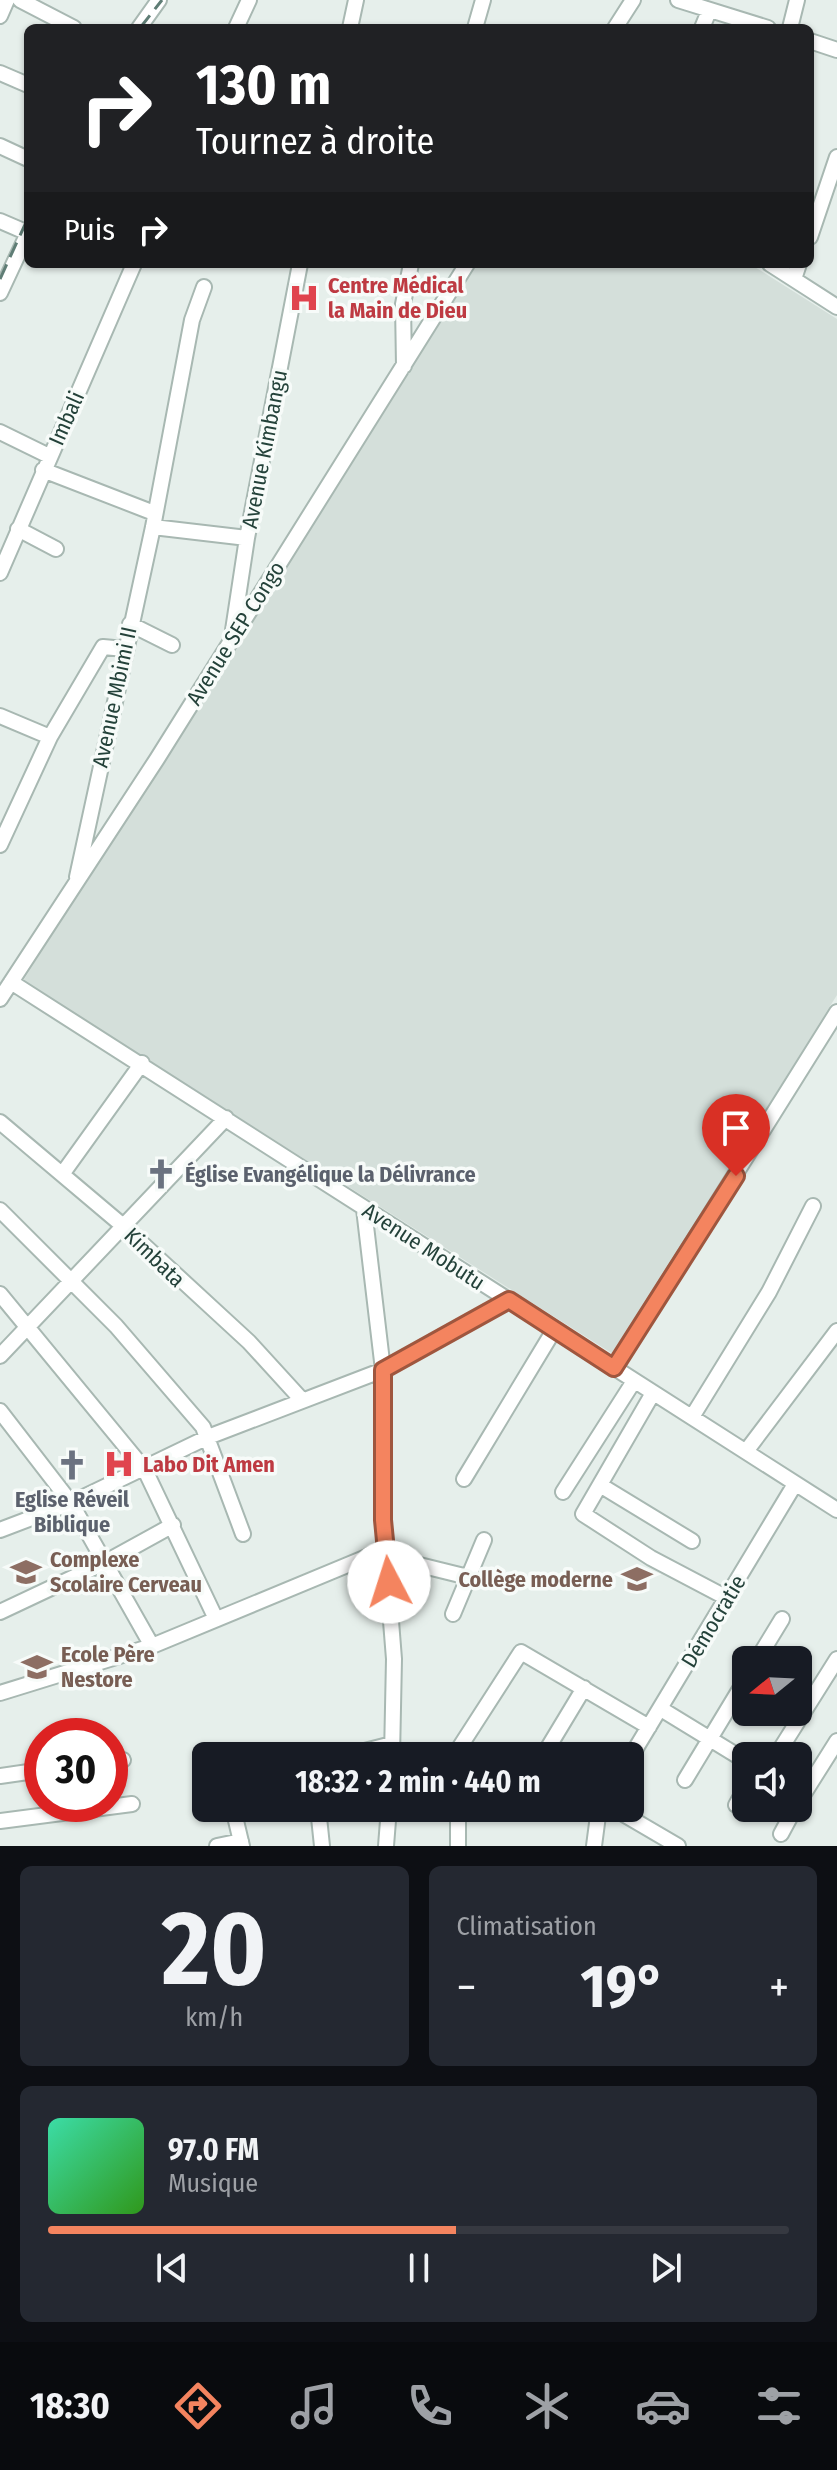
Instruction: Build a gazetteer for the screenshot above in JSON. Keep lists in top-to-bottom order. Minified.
{"streets":{"street":["Imbali","Avenue Kimbangu","Avenue SEP Congo","Avenue Mbimi II","Avenue Mobutu","Kimbata","Démocratie"]},"crossings":[["Avenue Kimbangu","Avenue SEP Congo"],["Avenue SEP Congo","Avenue Mbimi II"],["Avenue SEP Congo","Avenue Mobutu"],["Avenue Mobutu","Démocratie"]],"places":{"hospital":["Centre Médical la Main de Dieu","Labo Dit Amen"],"church":["Église Evangélique la Délivrance","Eglise Réveil Biblique"],"school or university":["Complexe Scolaire Cerveau","Collège moderne","Ecole Père Nestore"]},"north":"left","page":{"turn":["130 m","Tournez à droite"],"then":"Puis","limit":"30","trip":"18:32 · 2 min · 440 m","tile":[["20","km/h"],"Climatisation"],"heat":["−","19°","+"],"song":["97.0 FM","Musique"],"tabs":"18:30"}}
